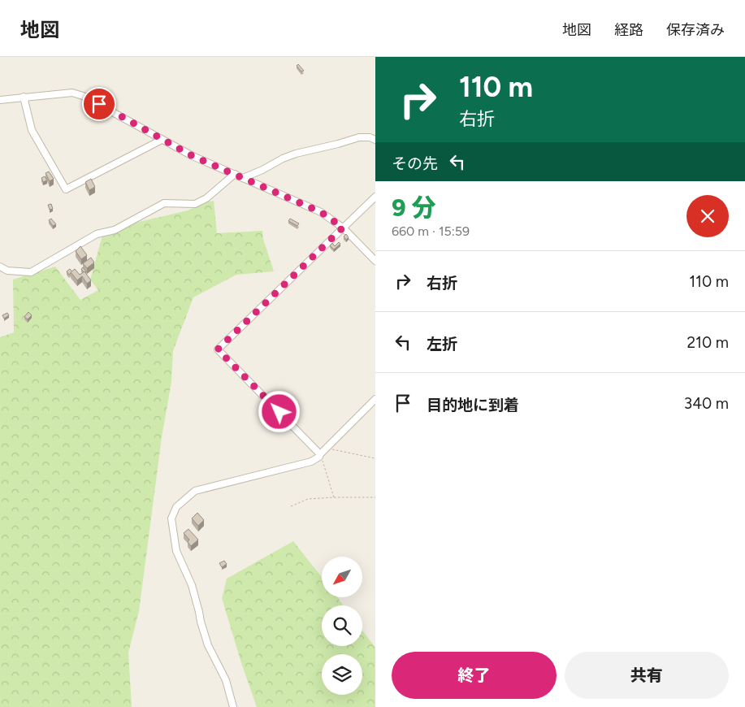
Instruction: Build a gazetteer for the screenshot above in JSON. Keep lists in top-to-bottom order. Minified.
{"north":"bottom left","page":{"header":"地図","nav":["地図","経路","保存済み"],"turn":["110 m","右折"],"then":"その先","heading":["9 分","660 m · 15:59"],"list":[{"name":"右折","value":"110 m"},{"name":"左折","value":"210 m"},{"name":"目的地に到着","value":"340 m"}],"buttons":["終了","共有"]}}
